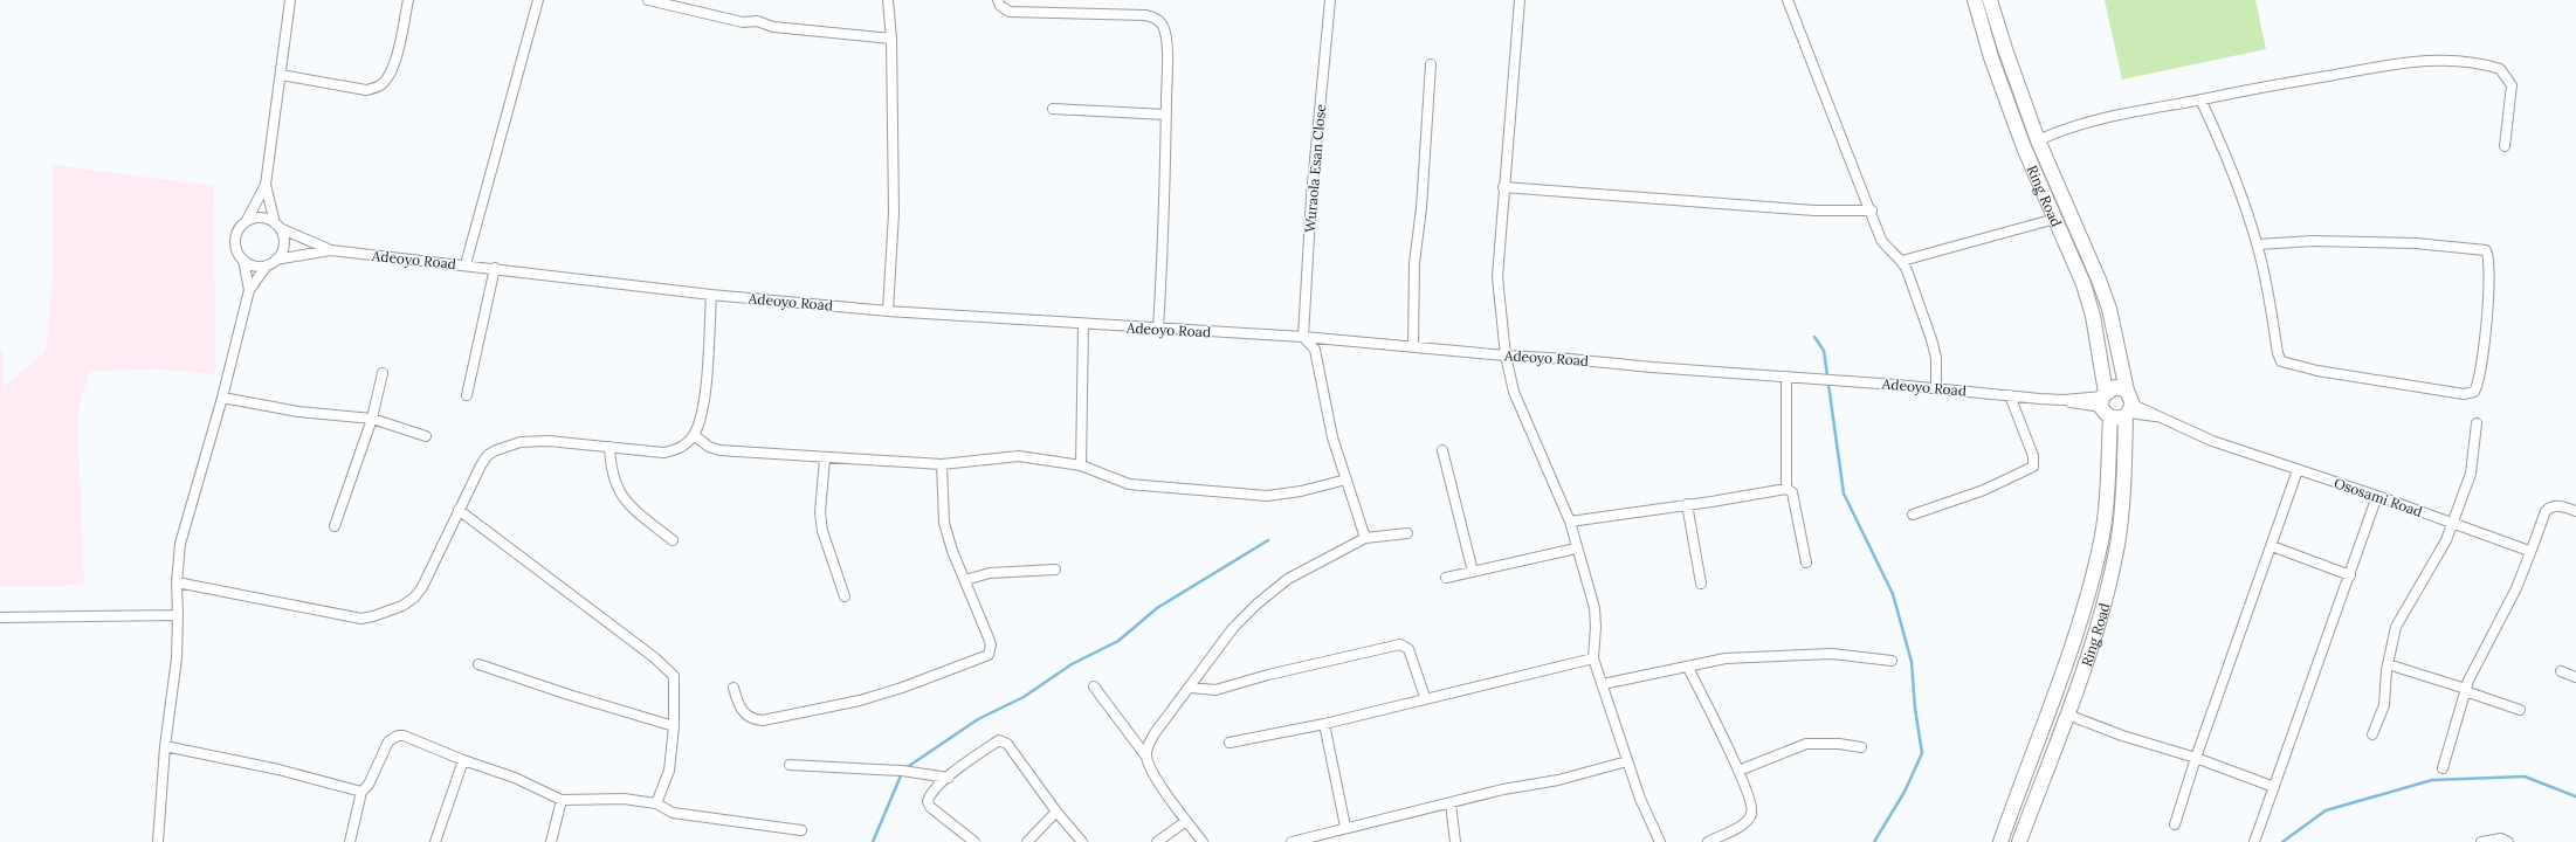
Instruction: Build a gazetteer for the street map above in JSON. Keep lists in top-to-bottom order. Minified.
{"streets":{"main road":["Ring Road"],"street":["Wuraola Esan Close","Adeoyo Road","Ososami Road"]},"crossings":[["Wuraola Esan Close","Adeoyo Road"],["Ring Road","Adeoyo Road"],["Ring Road","Ososami Road"],["Adeoyo Road","Ososami Road"]]}
